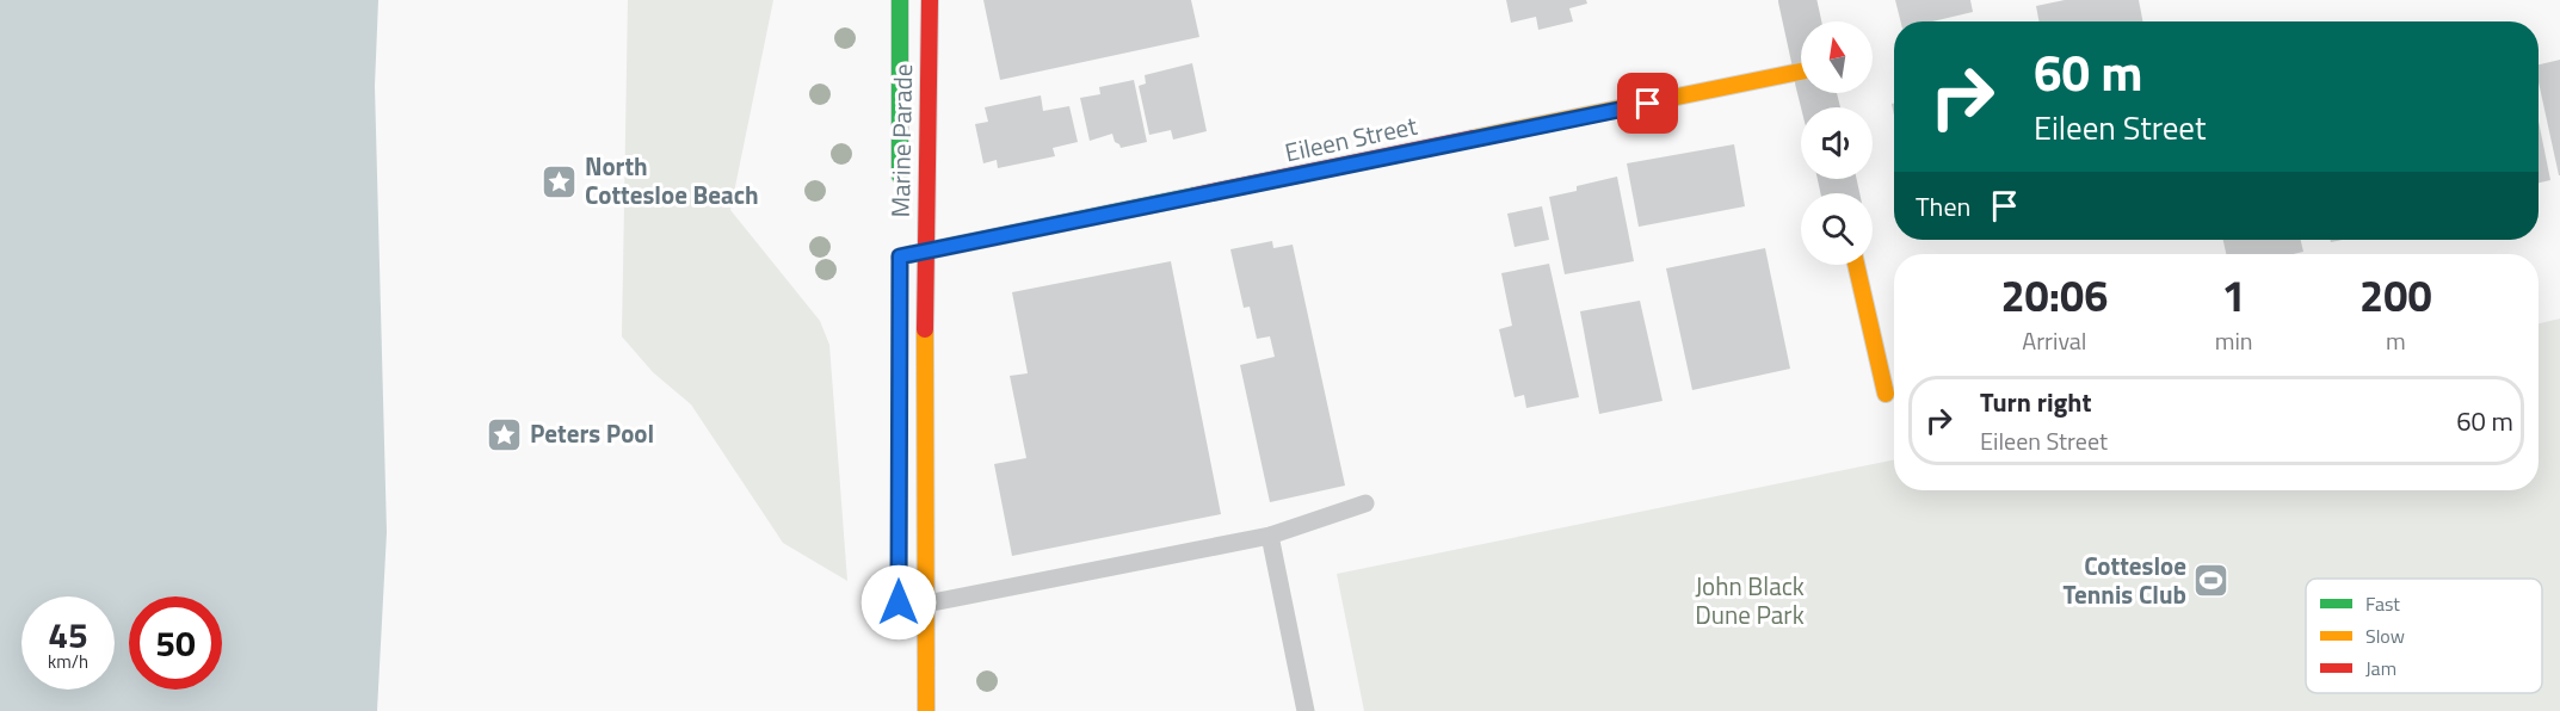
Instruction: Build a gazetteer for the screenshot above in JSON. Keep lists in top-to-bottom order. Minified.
{"streets":{"street":["Eileen Street","Marine Parade"]},"crossings":[["Eileen Street","Marine Parade"]],"parks":["John Black Dune Park"],"places":{"place":["North Cottesloe Beach","Peters Pool"],"sports":["Cottesloe Tennis Club"]},"legend":["Fast","Slow","Jam"],"north":"top","page":{"turn":["60 m","Eileen Street"],"then":"Then","eta":["20:06","Arrival","1","min","200","m"],"list":[{"name":"Turn right","note":"Eileen Street","value":"60 m"}],"speed":"45 km/h","limit":"50"}}
